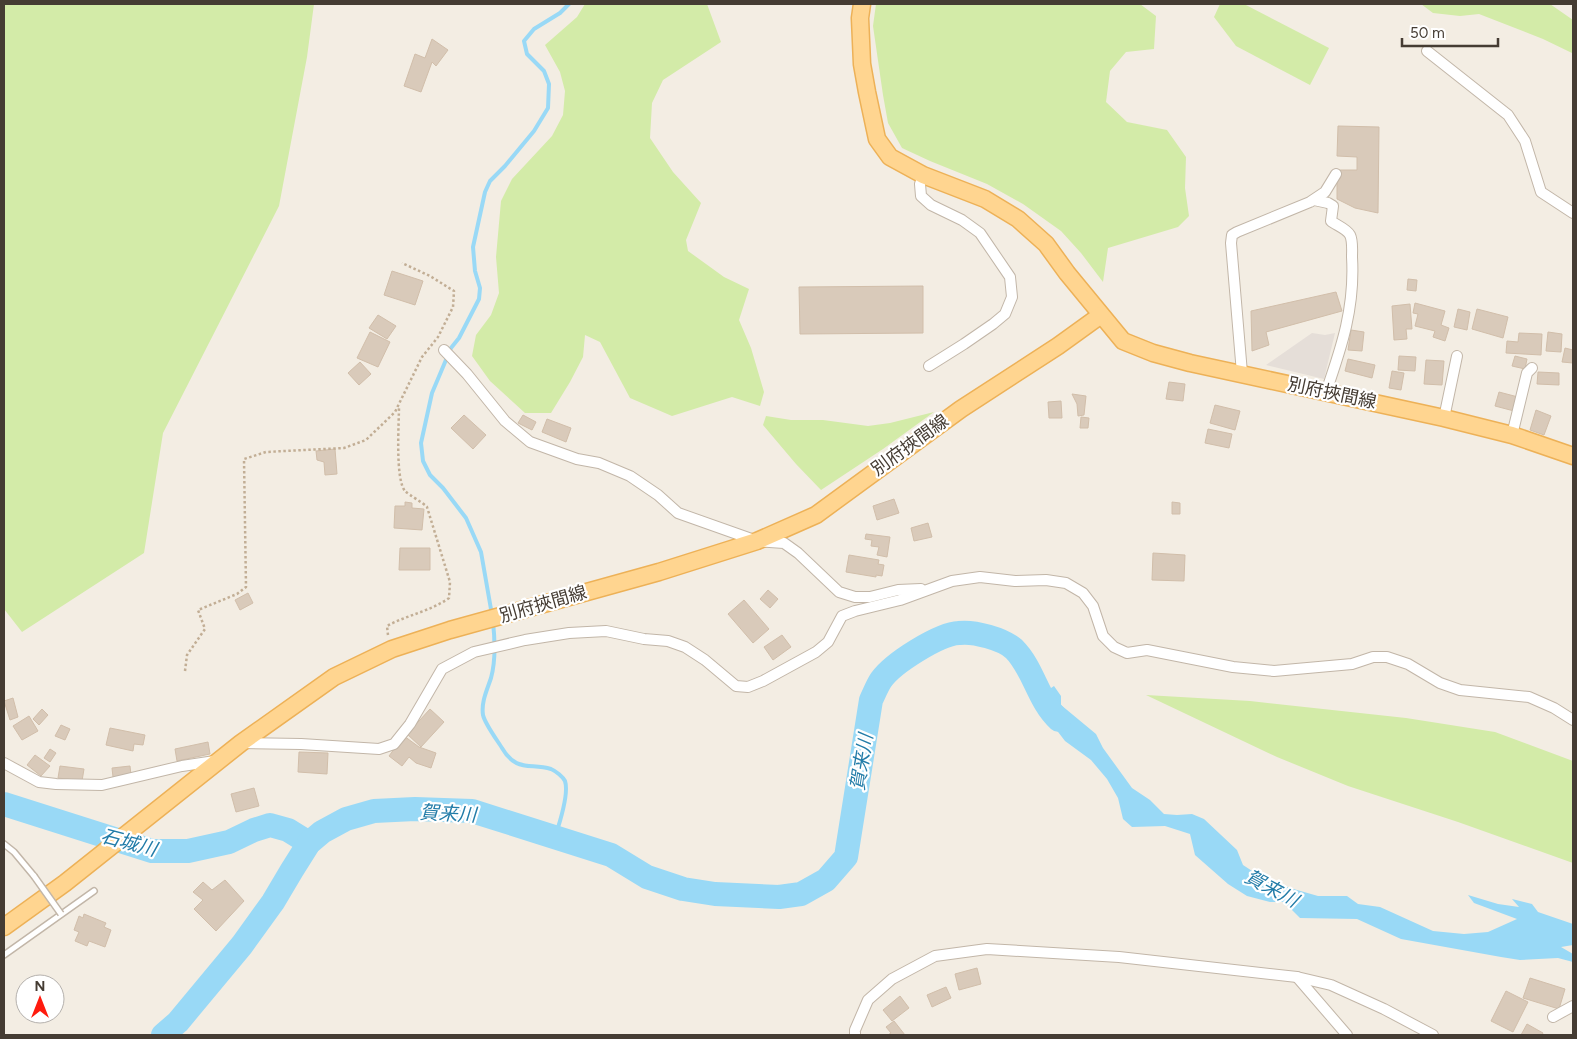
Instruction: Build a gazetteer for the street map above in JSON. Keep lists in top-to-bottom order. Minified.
{"streets":{"main road":["別府挾間線"]},"water":["賀来川","石城川"],"scale_bar":"50 m","north":"top"}
